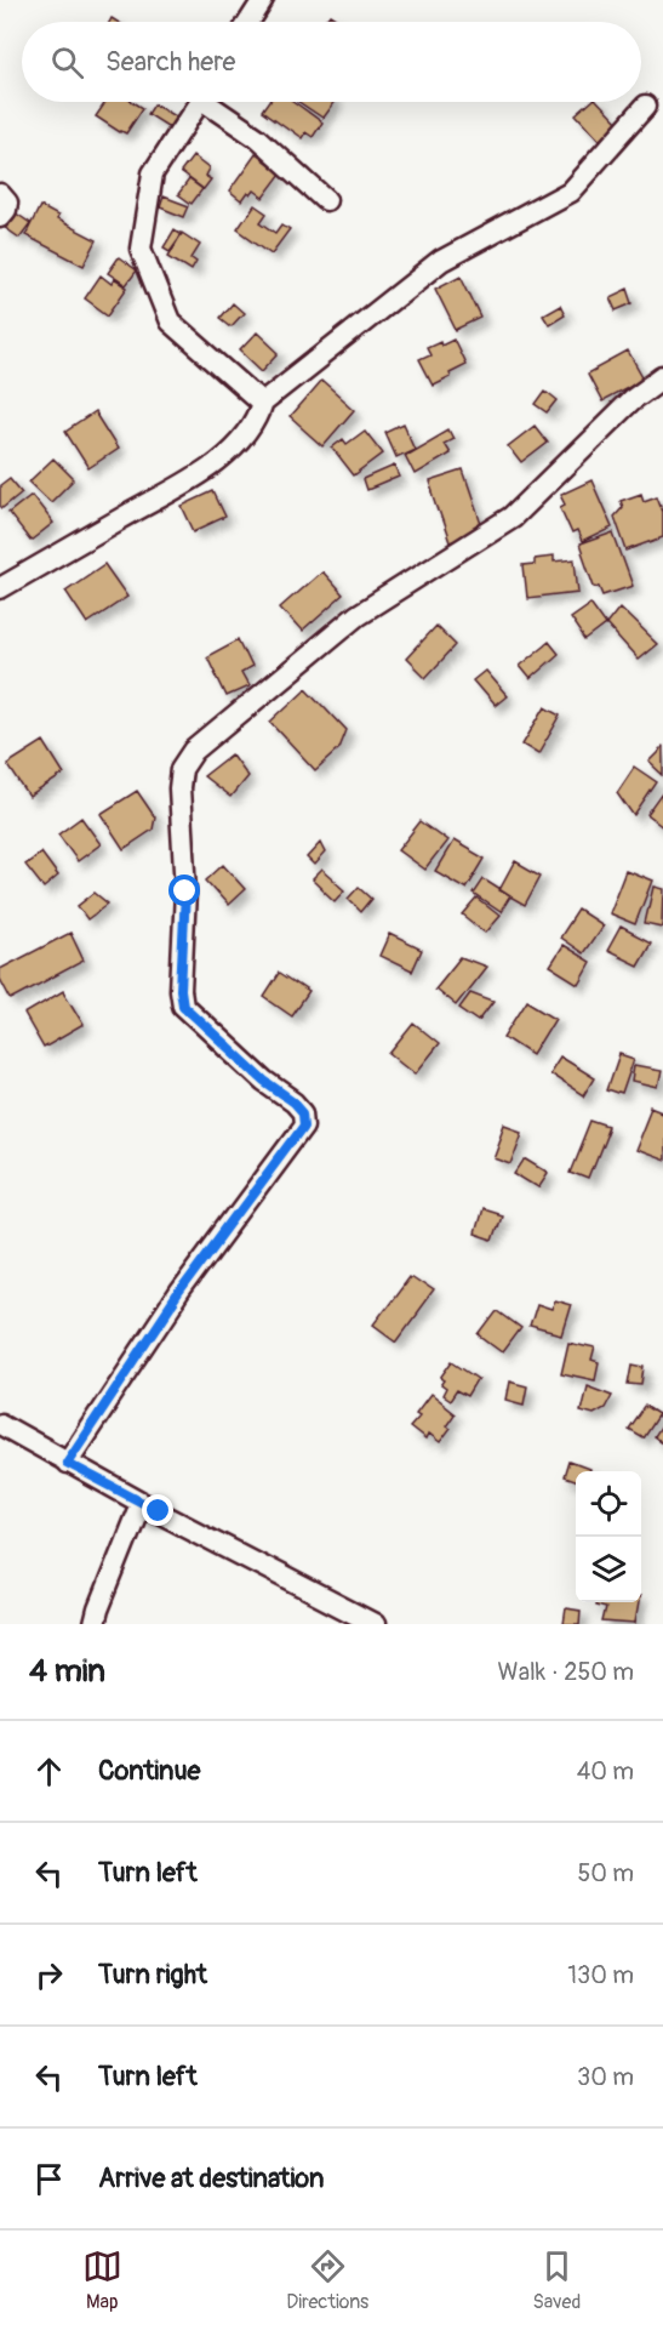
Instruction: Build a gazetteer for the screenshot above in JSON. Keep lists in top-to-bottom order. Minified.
{"page":{"search":"Search here","heading":["4 min","Walk · 250 m"],"list":[["Continue","40 m"],["Turn left","50 m"],["Turn right","130 m"],["Turn left","30 m"],"Arrive at destination"],"nav":["Map","Directions","Saved"]}}
